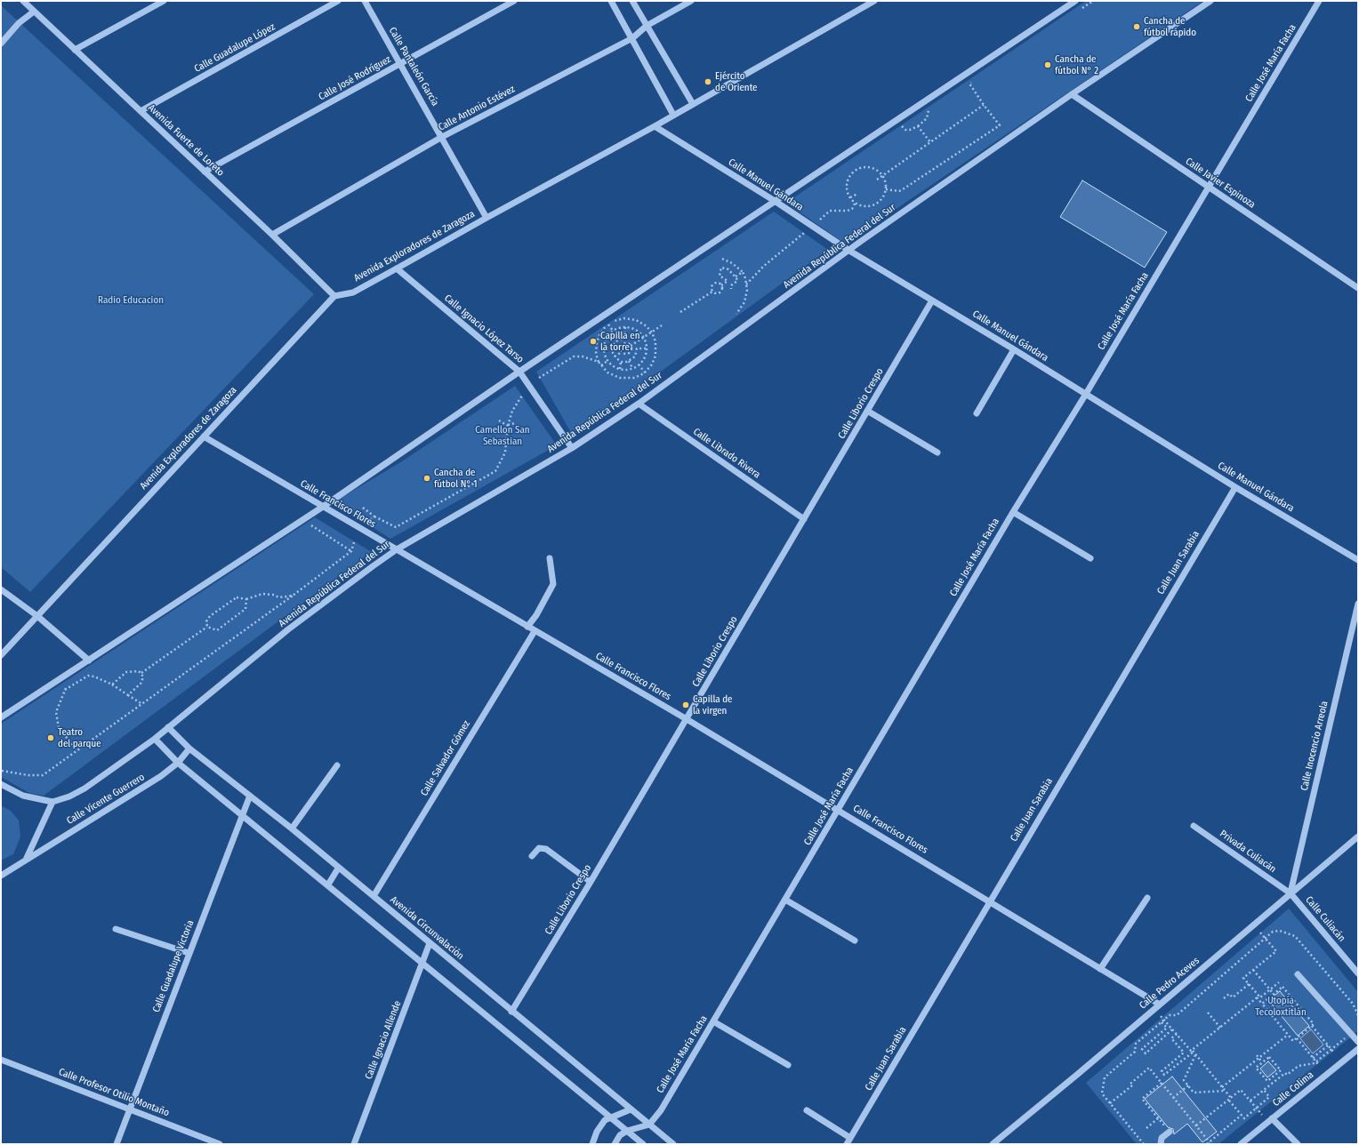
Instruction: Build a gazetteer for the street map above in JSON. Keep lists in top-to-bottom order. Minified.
{"streets":{"street":["Calle Guadalupe López","Calle José María Facha","Calle Pantaleón García","Calle José Rodríguez","Calle Antonio Estévez","Avenida Fuerte de Loreto","Calle Javier Espinoza","Calle Manuel Gándara","Avenida Exploradores de Zaragoza","Avenida República Federal del Sur","Calle Ignacio López Tarso","Calle Liborio Crespo","Calle Librado Rivera","Calle Francisco Flores","Calle Juan Sarabia","Calle Inocencio Arreola","Calle Salvador Gómez","Calle Vicente Guerrero","Privada Culiacán","Calle Culiacán","Avenida Circunvalación","Calle Guadalupe Victoria","Calle Pedro Aceves","Calle Ignacio Allende","Calle Colima","Calle Profesor Otilio Montaño"]},"crossings":[["Calle Guadalupe López","Avenida Fuerte de Loreto"],["Calle José María Facha","Calle Javier Espinoza"],["Calle José María Facha","Calle Manuel Gándara"],["Calle José María Facha","Calle Francisco Flores"],["Calle José María Facha","Avenida Circunvalación"],["Calle Pantaleón García","Calle José Rodríguez"],["Calle Pantaleón García","Calle Antonio Estévez"],["Calle Pantaleón García","Avenida Exploradores de Zaragoza"],["Calle José Rodríguez","Avenida Fuerte de Loreto"],["Calle Antonio Estévez","Avenida Fuerte de Loreto"],["Avenida Fuerte de Loreto","Avenida Exploradores de Zaragoza"],["Calle Javier Espinoza","Avenida República Federal del Sur"],["Calle Manuel Gándara","Avenida Exploradores de Zaragoza"],["Calle Manuel Gándara","Avenida República Federal del Sur"],["Calle Manuel Gándara","Calle Liborio Crespo"],["Calle Manuel Gándara","Calle Juan Sarabia"],["Avenida Exploradores de Zaragoza","Calle Ignacio López Tarso"],["Avenida Exploradores de Zaragoza","Calle Francisco Flores"],["Avenida República Federal del Sur","Calle Ignacio López Tarso"],["Avenida República Federal del Sur","Calle Librado Rivera"],["Avenida República Federal del Sur","Calle Francisco Flores"],["Avenida República Federal del Sur","Avenida Circunvalación"],["Calle Liborio Crespo","Calle Librado Rivera"],["Calle Liborio Crespo","Calle Francisco Flores"],["Calle Liborio Crespo","Avenida Circunvalación"],["Calle Francisco Flores","Calle Juan Sarabia"],["Calle Francisco Flores","Calle Salvador Gómez"],["Calle Francisco Flores","Calle Pedro Aceves"],["Calle Inocencio Arreola","Privada Culiacán"],["Calle Inocencio Arreola","Calle Culiacán"],["Calle Inocencio Arreola","Calle Pedro Aceves"],["Calle Salvador Gómez","Avenida Circunvalación"],["Calle Vicente Guerrero","Avenida Circunvalación"],["Privada Culiacán","Calle Culiacán"],["Privada Culiacán","Calle Pedro Aceves"],["Calle Culiacán","Calle Pedro Aceves"],["Avenida Circunvalación","Calle Guadalupe Victoria"],["Avenida Circunvalación","Calle Ignacio Allende"],["Calle Guadalupe Victoria","Calle Profesor Otilio Montaño"]],"parks":["Radio Educacion","Camellon San Sebastian","Utopía Tecoloxtitlán"],"places":["Cancha de fútbol rápido","Cancha de fútbol N° 2","Ejército de Oriente","Capilla en la torre","Cancha de fútbol N° 1","Capilla de la virgen","Teatro del parque"]}
